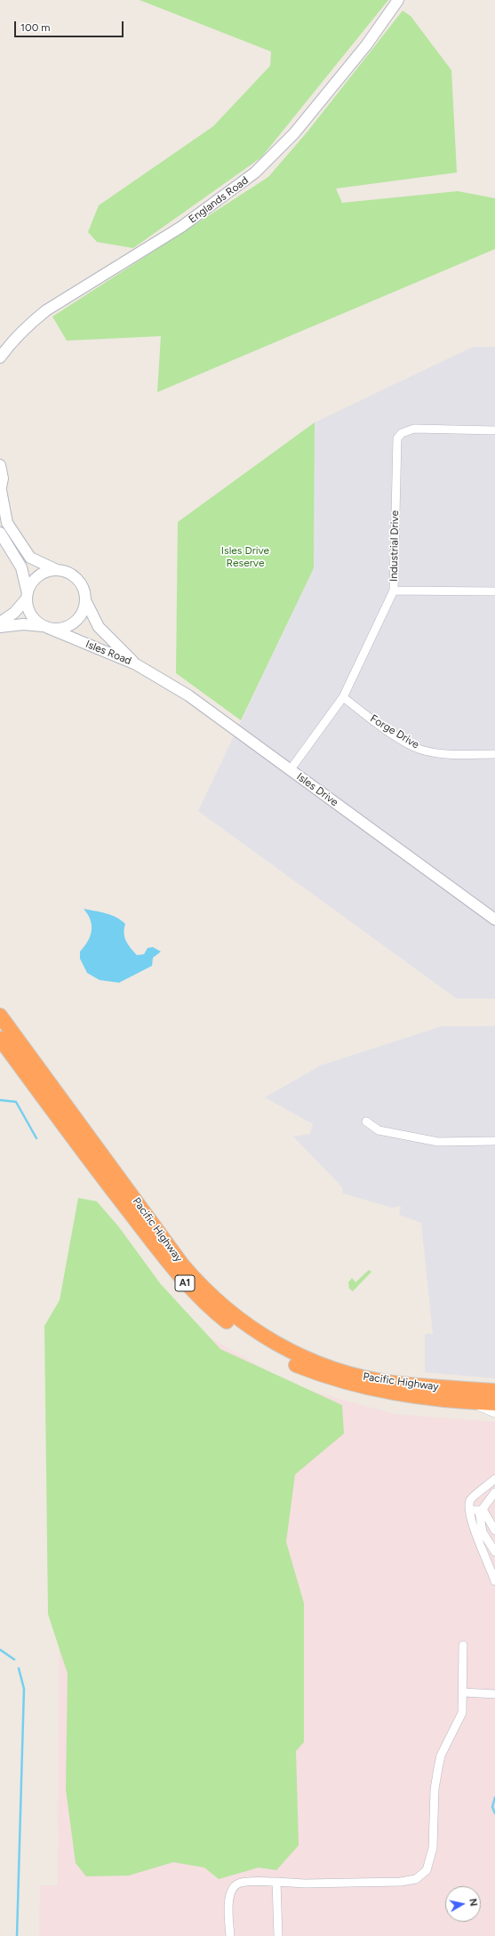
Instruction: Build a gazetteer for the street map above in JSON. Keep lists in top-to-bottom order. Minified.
{"streets":{"highway":["Pacific Highway","A1"],"street":["Englands Road","Industrial Drive","Isles Road","Forge Drive","Isles Drive"]},"crossings":[["Industrial Drive","Forge Drive"],["Industrial Drive","Isles Drive"],["Isles Road","Isles Drive"]],"parks":["Isles Drive Reserve"],"scale_bar":"100 m","north":"right"}
